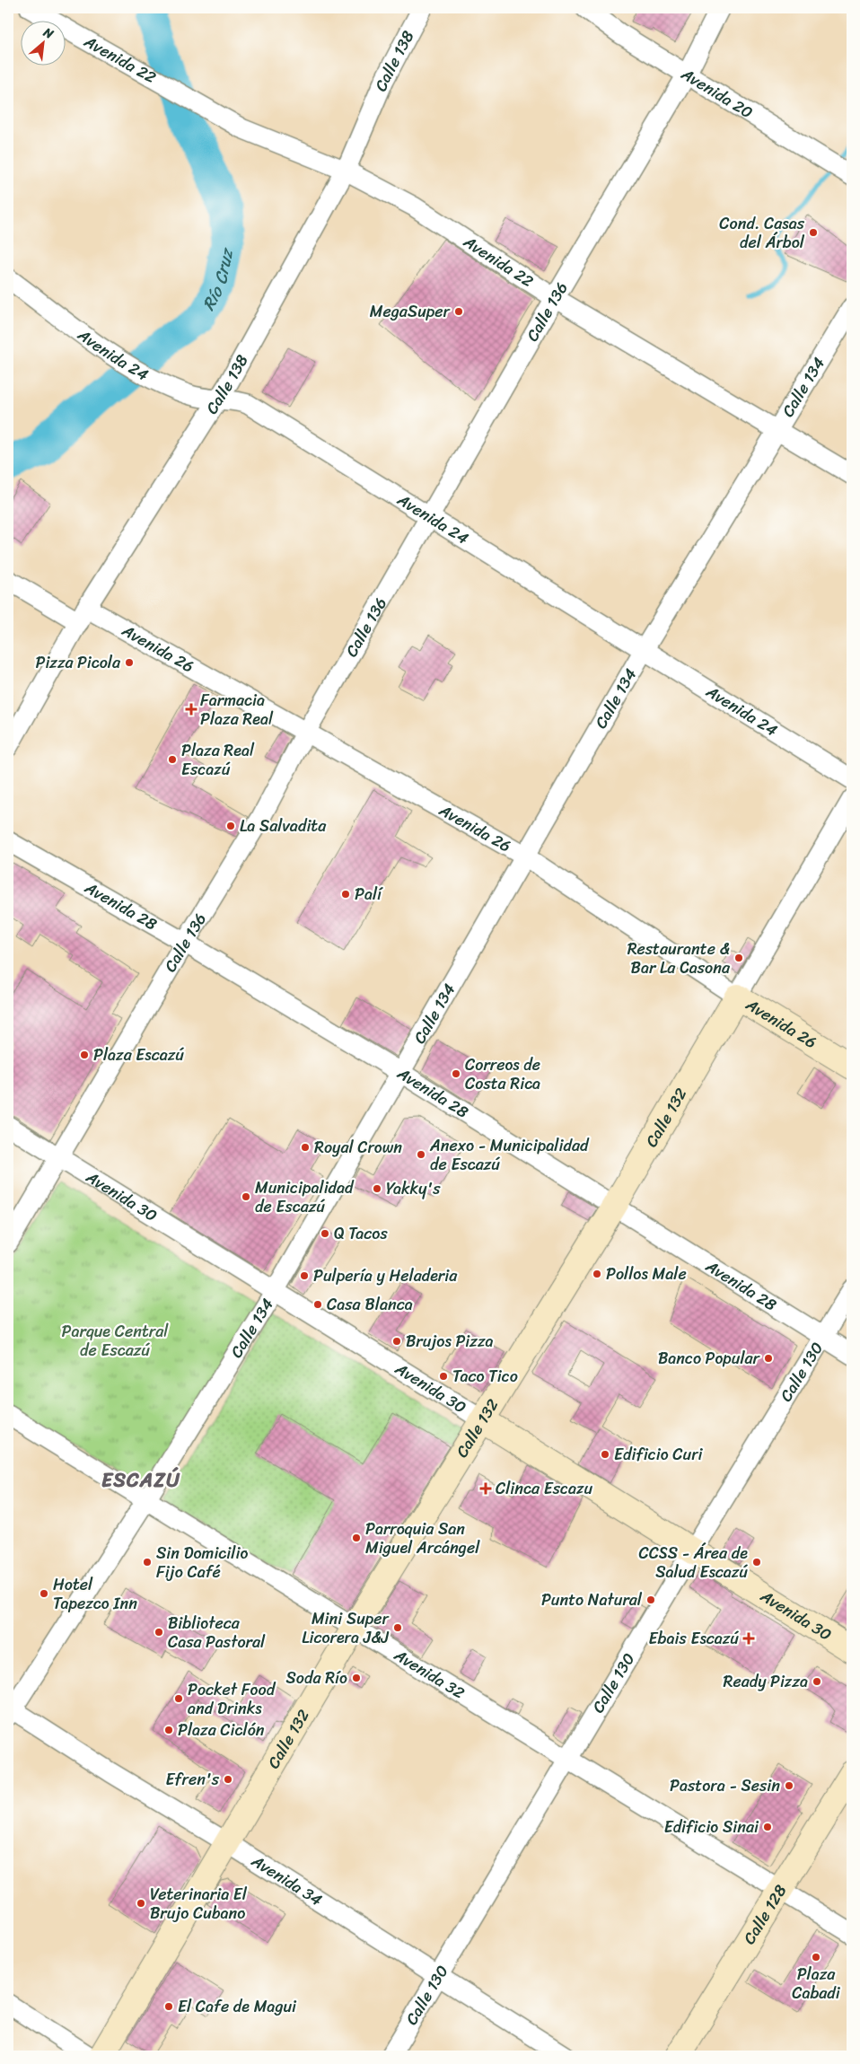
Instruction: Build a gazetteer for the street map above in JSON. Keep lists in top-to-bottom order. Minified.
{"streets":{"main road":["Avenida 26","Calle 132","Avenida 30","Calle 128"],"street":["Avenida 22","Calle 138","Avenida 20","Calle 136","Avenida 24","Calle 134","Avenida 28","Calle 130","Avenida 32","Avenida 34"]},"crossings":[["Avenida 22","Calle 138"],["Avenida 22","Calle 136"],["Avenida 22","Calle 134"],["Calle 138","Avenida 24"],["Calle 138","Avenida 26"],["Avenida 20","Calle 136"],["Calle 136","Avenida 24"],["Calle 136","Avenida 26"],["Calle 136","Avenida 28"],["Calle 136","Avenida 30"],["Avenida 24","Calle 134"],["Calle 134","Avenida 26"],["Calle 134","Avenida 28"],["Calle 134","Avenida 30"],["Calle 134","Avenida 32"],["Calle 134","Avenida 34"],["Avenida 26","Calle 132"],["Avenida 28","Calle 132"],["Avenida 28","Calle 130"],["Calle 132","Avenida 30"],["Calle 132","Avenida 32"],["Calle 132","Avenida 34"],["Avenida 30","Calle 130"],["Calle 130","Avenida 32"],["Calle 130","Avenida 34"],["Avenida 32","Calle 128"]],"districts":["ESCAZÚ"],"water":["Río Cruz"],"parks":["Parque Central de Escazú"],"places":{"other":["Cond. Casas del Árbol","MegaSuper","Pizza Picola","Plaza Real Escazú","La Salvadita","Palí","Restaurante & Bar La Casona","Plaza Escazú","Correos de Costa Rica","Royal Crown","Anexo - Municipalidad de Escazú","Yakky's","Municipalidad de Escazú","Q Tacos","Pollos Male","Pulpería y Heladeria","Casa Blanca","Brujos Pizza","Banco Popular","Taco Tico","Edificio Curi","Parroquia San Miguel Arcángel","Sin Domicilio Fijo Café","CCSS - Área de Salud Escazú","Hotel Tapezco Inn","Punto Natural","Mini Super Licorera J&J","Biblioteca Casa Pastoral","Soda Río","Ready Pizza","Pocket Food and Drinks","Plaza Ciclón","Efren's","Pastora - Sesin","Edificio Sinai","Veterinaria El Brujo Cubano","Plaza Cabadi","El Cafe de Magui"],"health":["Farmacia Plaza Real","Clinca Escazu","Ebais Escazú"]},"north":"top right"}
